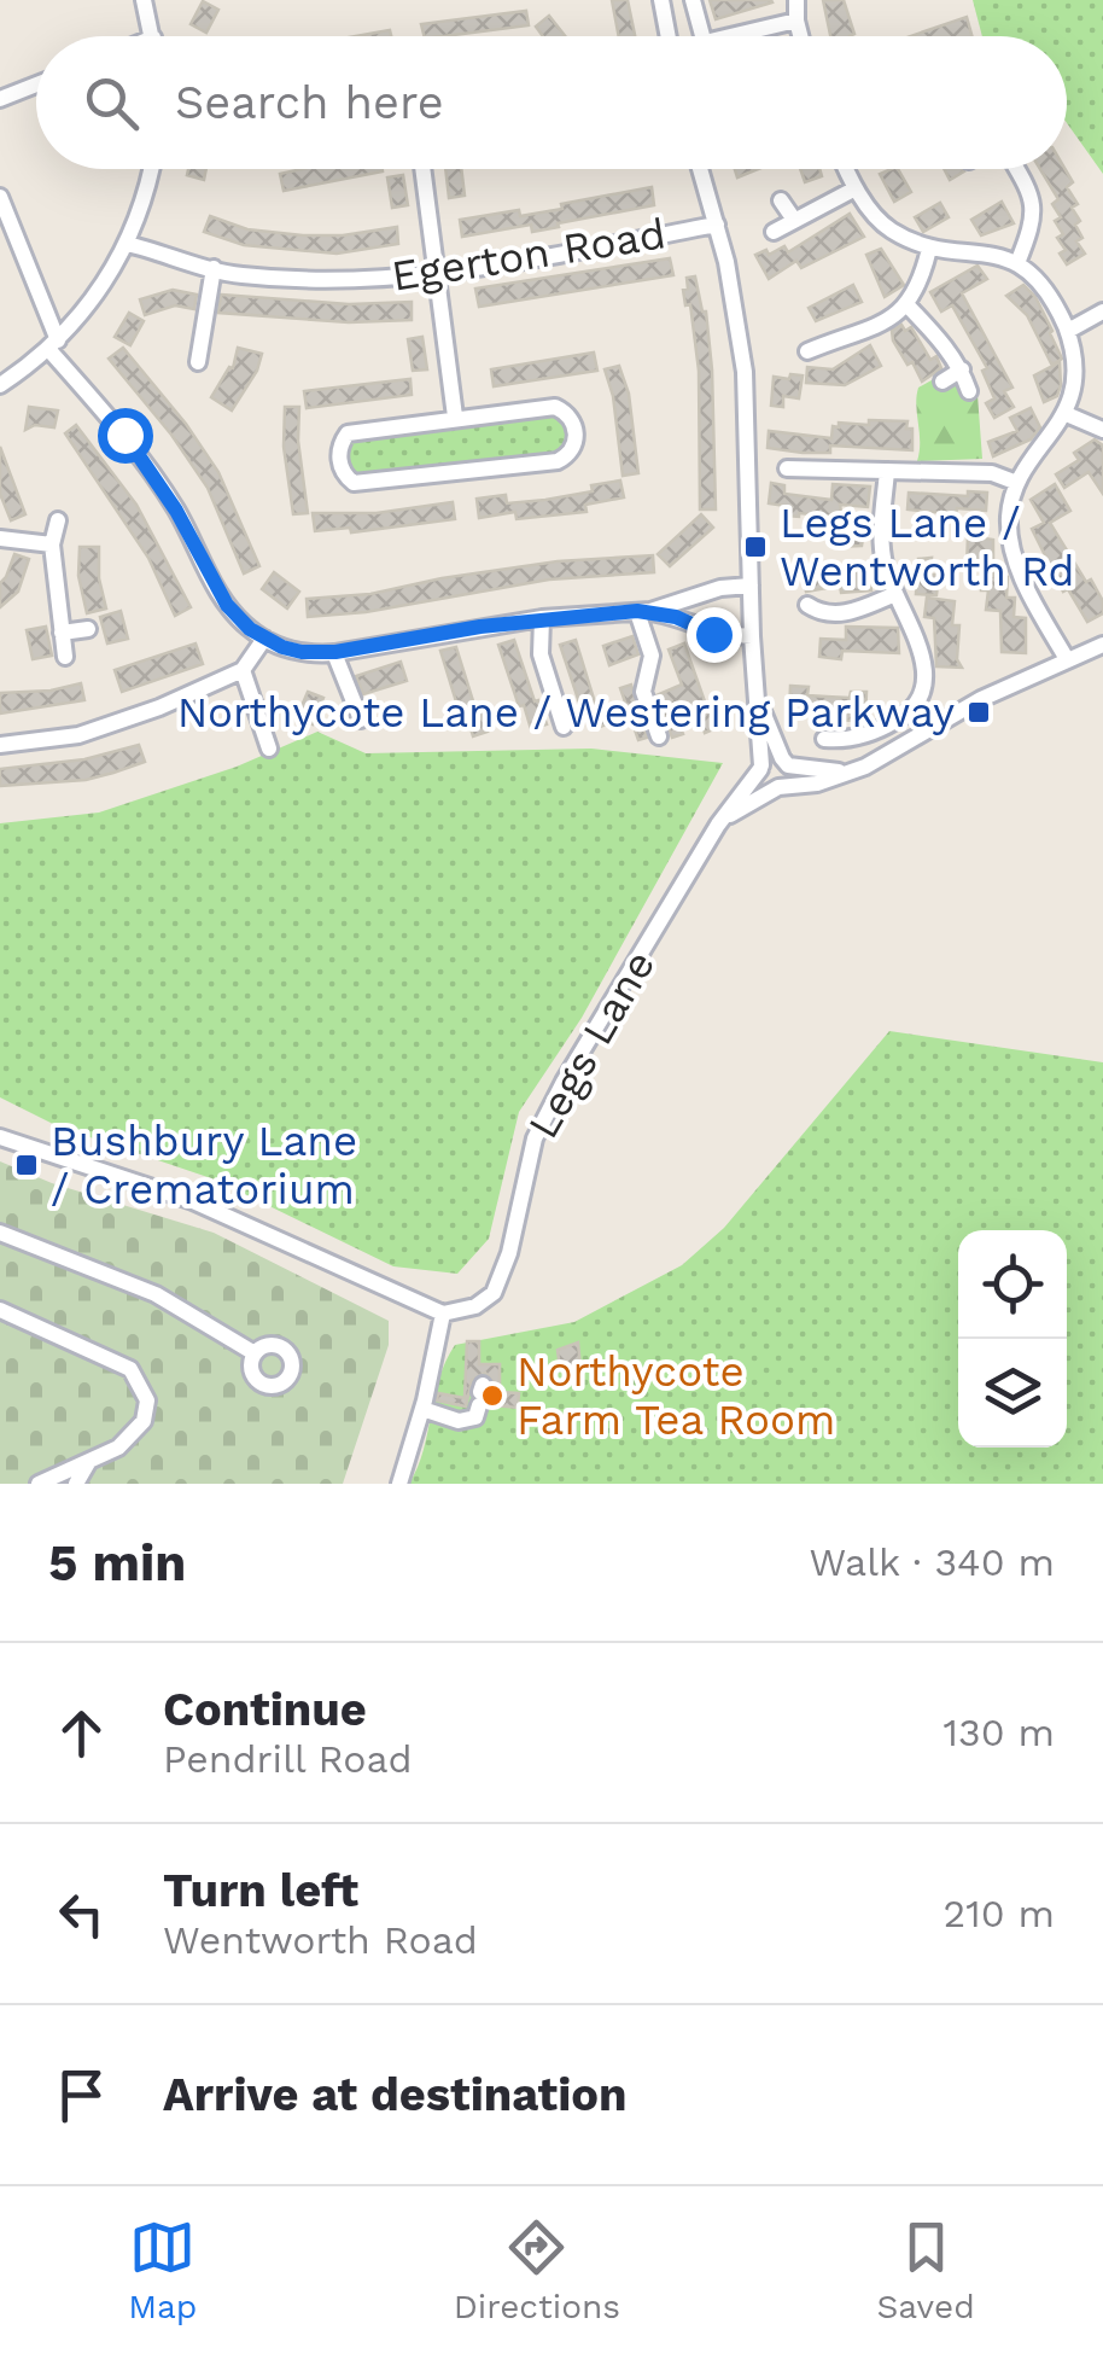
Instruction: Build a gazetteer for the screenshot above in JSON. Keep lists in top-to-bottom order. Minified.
{"streets":{"street":["Egerton Road","Legs Lane"]},"places":{"transit":["Legs Lane / Wentworth Rd","Northycote Lane / Westering Parkway","Bushbury Lane / Crematorium"],"other":["Northycote Farm Tea Room"]},"page":{"search":"Search here","heading":["5 min","Walk · 340 m"],"list":[["Continue","Pendrill Road","130 m"],["Turn left","Wentworth Road","210 m"],"Arrive at destination"],"nav":["Map","Directions","Saved"]}}
